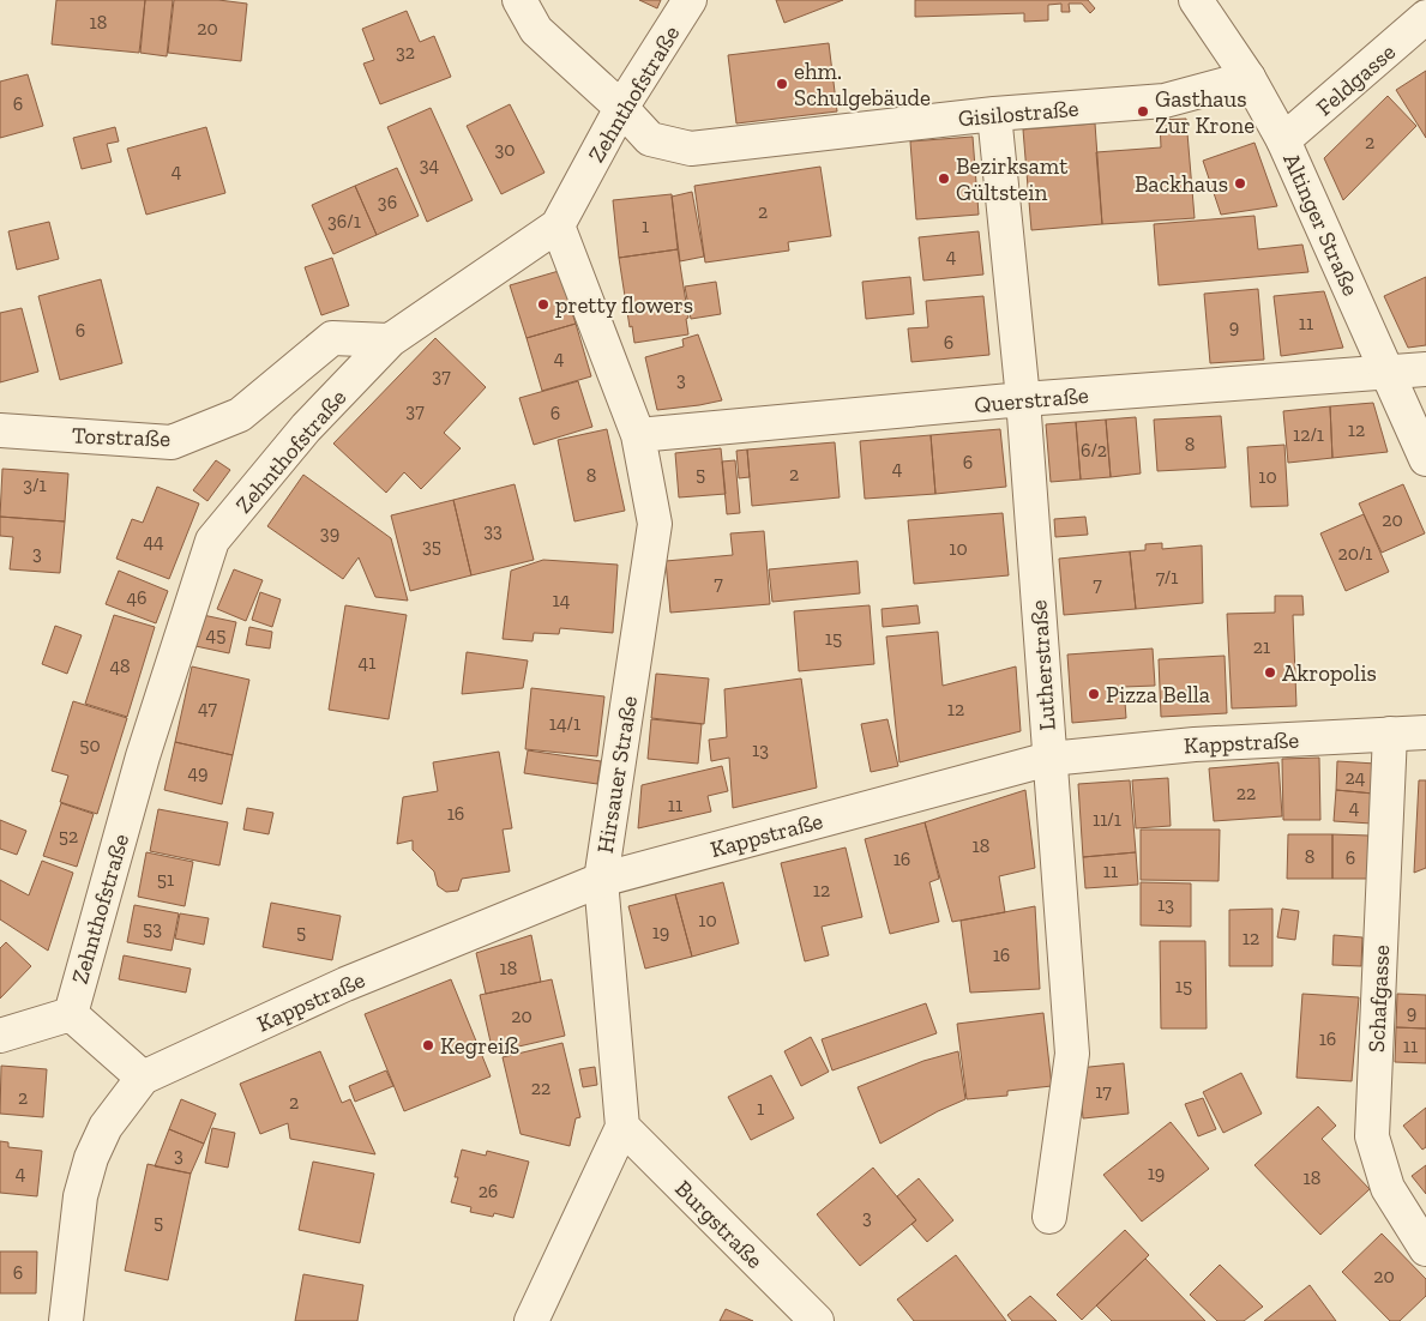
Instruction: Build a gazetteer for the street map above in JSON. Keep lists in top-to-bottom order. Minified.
{"streets":{"street":["Feldgasse","Zehnthofstraße","Gisilostraße","Altinger Straße","Querstraße","Torstraße","Lutherstraße","Kappstraße","Hirsauer Straße","Schafgasse","Burgstraße"]},"crossings":[["Feldgasse","Altinger Straße"],["Zehnthofstraße","Gisilostraße"],["Zehnthofstraße","Torstraße"],["Zehnthofstraße","Hirsauer Straße"],["Gisilostraße","Altinger Straße"],["Gisilostraße","Lutherstraße"],["Altinger Straße","Querstraße"],["Querstraße","Lutherstraße"],["Querstraße","Hirsauer Straße"],["Lutherstraße","Kappstraße"],["Kappstraße","Hirsauer Straße"],["Kappstraße","Schafgasse"],["Hirsauer Straße","Burgstraße"]],"places":["ehm. Schulgebäude","Gasthaus Zur Krone","Bezirksamt Gültstein","Backhaus","pretty flowers","Akropolis","Pizza Bella","Kegreiß"],"house_numbers":["18","20","32","6","2","30","34","4","36","2","36/1","1","4","11","9","6","6","4","37","3","37","6","12","12/1","8","6/2","6","4","5","2","8","10","3/1","20","33","39","44","35","10","3","20/1","7/1","7","7","46","14","45","15","21","41","48","47","12","14/1","50","13","49","24","22","11","4","16","11/1","52","18","8","6","16","11","51","12","13","10","53","5","19","12","16","18","15","9","20","16","11","22","17","2","2","1","3","4","19","18","26","3","5","6","20"]}
